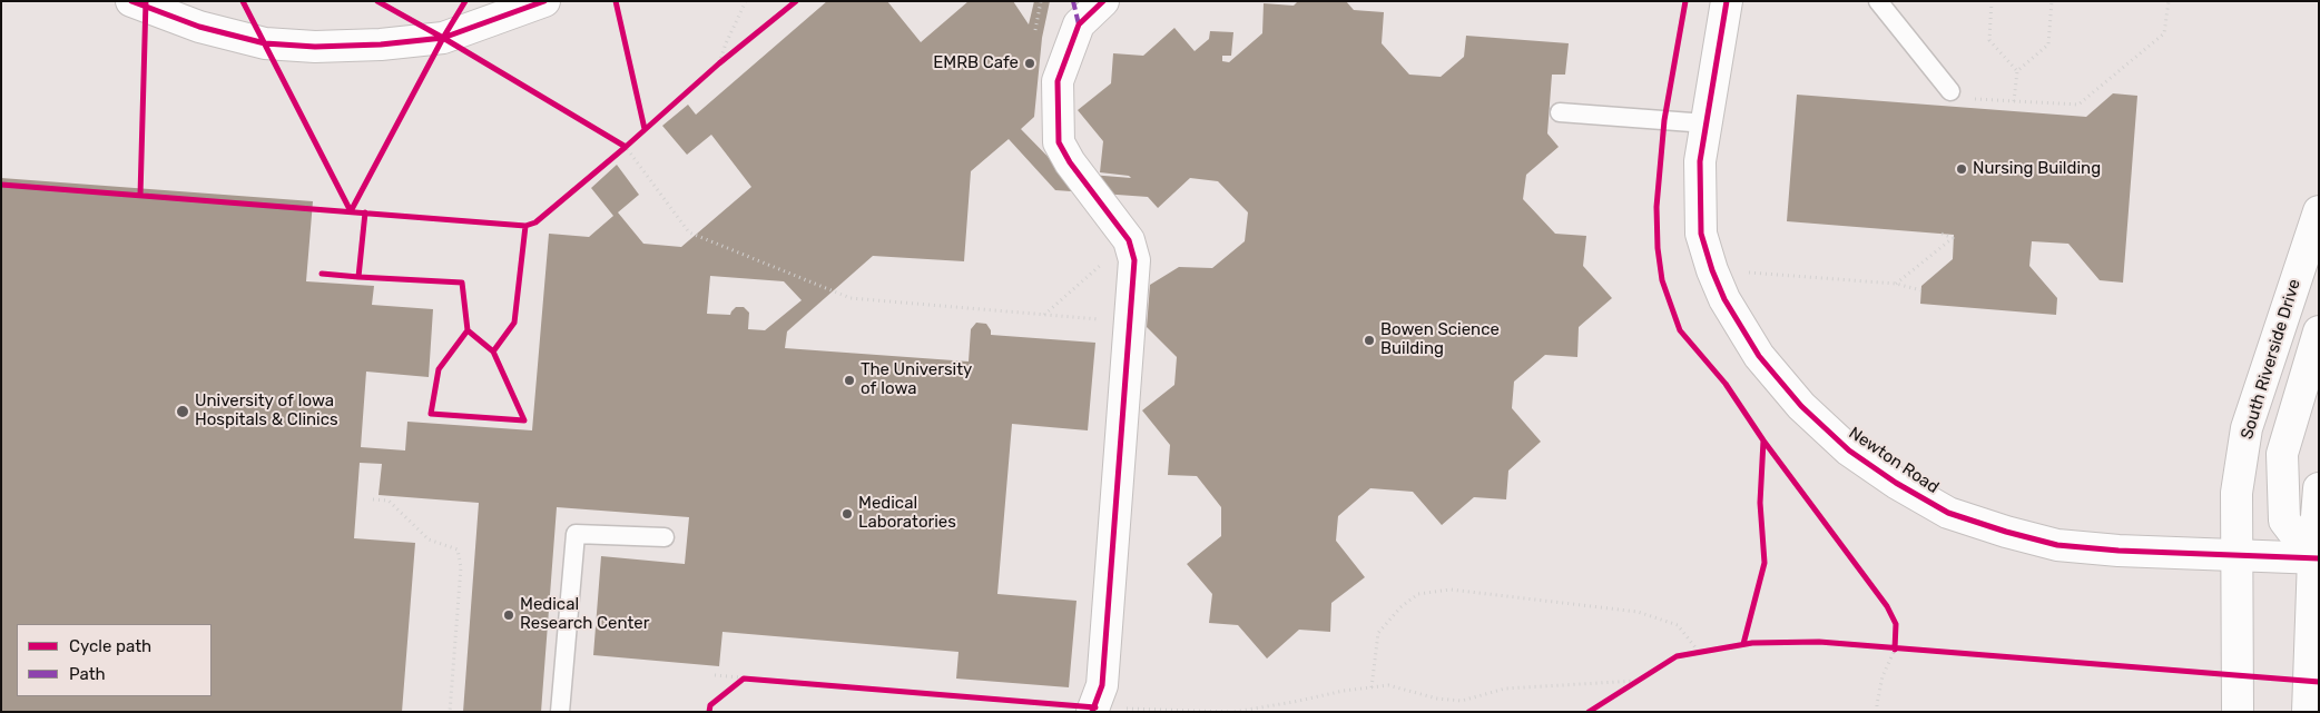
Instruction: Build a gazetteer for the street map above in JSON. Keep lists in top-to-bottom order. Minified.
{"streets":{"street":["South Riverside Drive","Newton Road"]},"crossings":[["South Riverside Drive","Newton Road"]],"places":["EMRB Cafe","Nursing Building","Bowen Science Building","The University of Iowa","University of Iowa Hospitals & Clinics","Medical Laboratories","Medical Research Center"],"legend":["Cycle path","Path"]}
